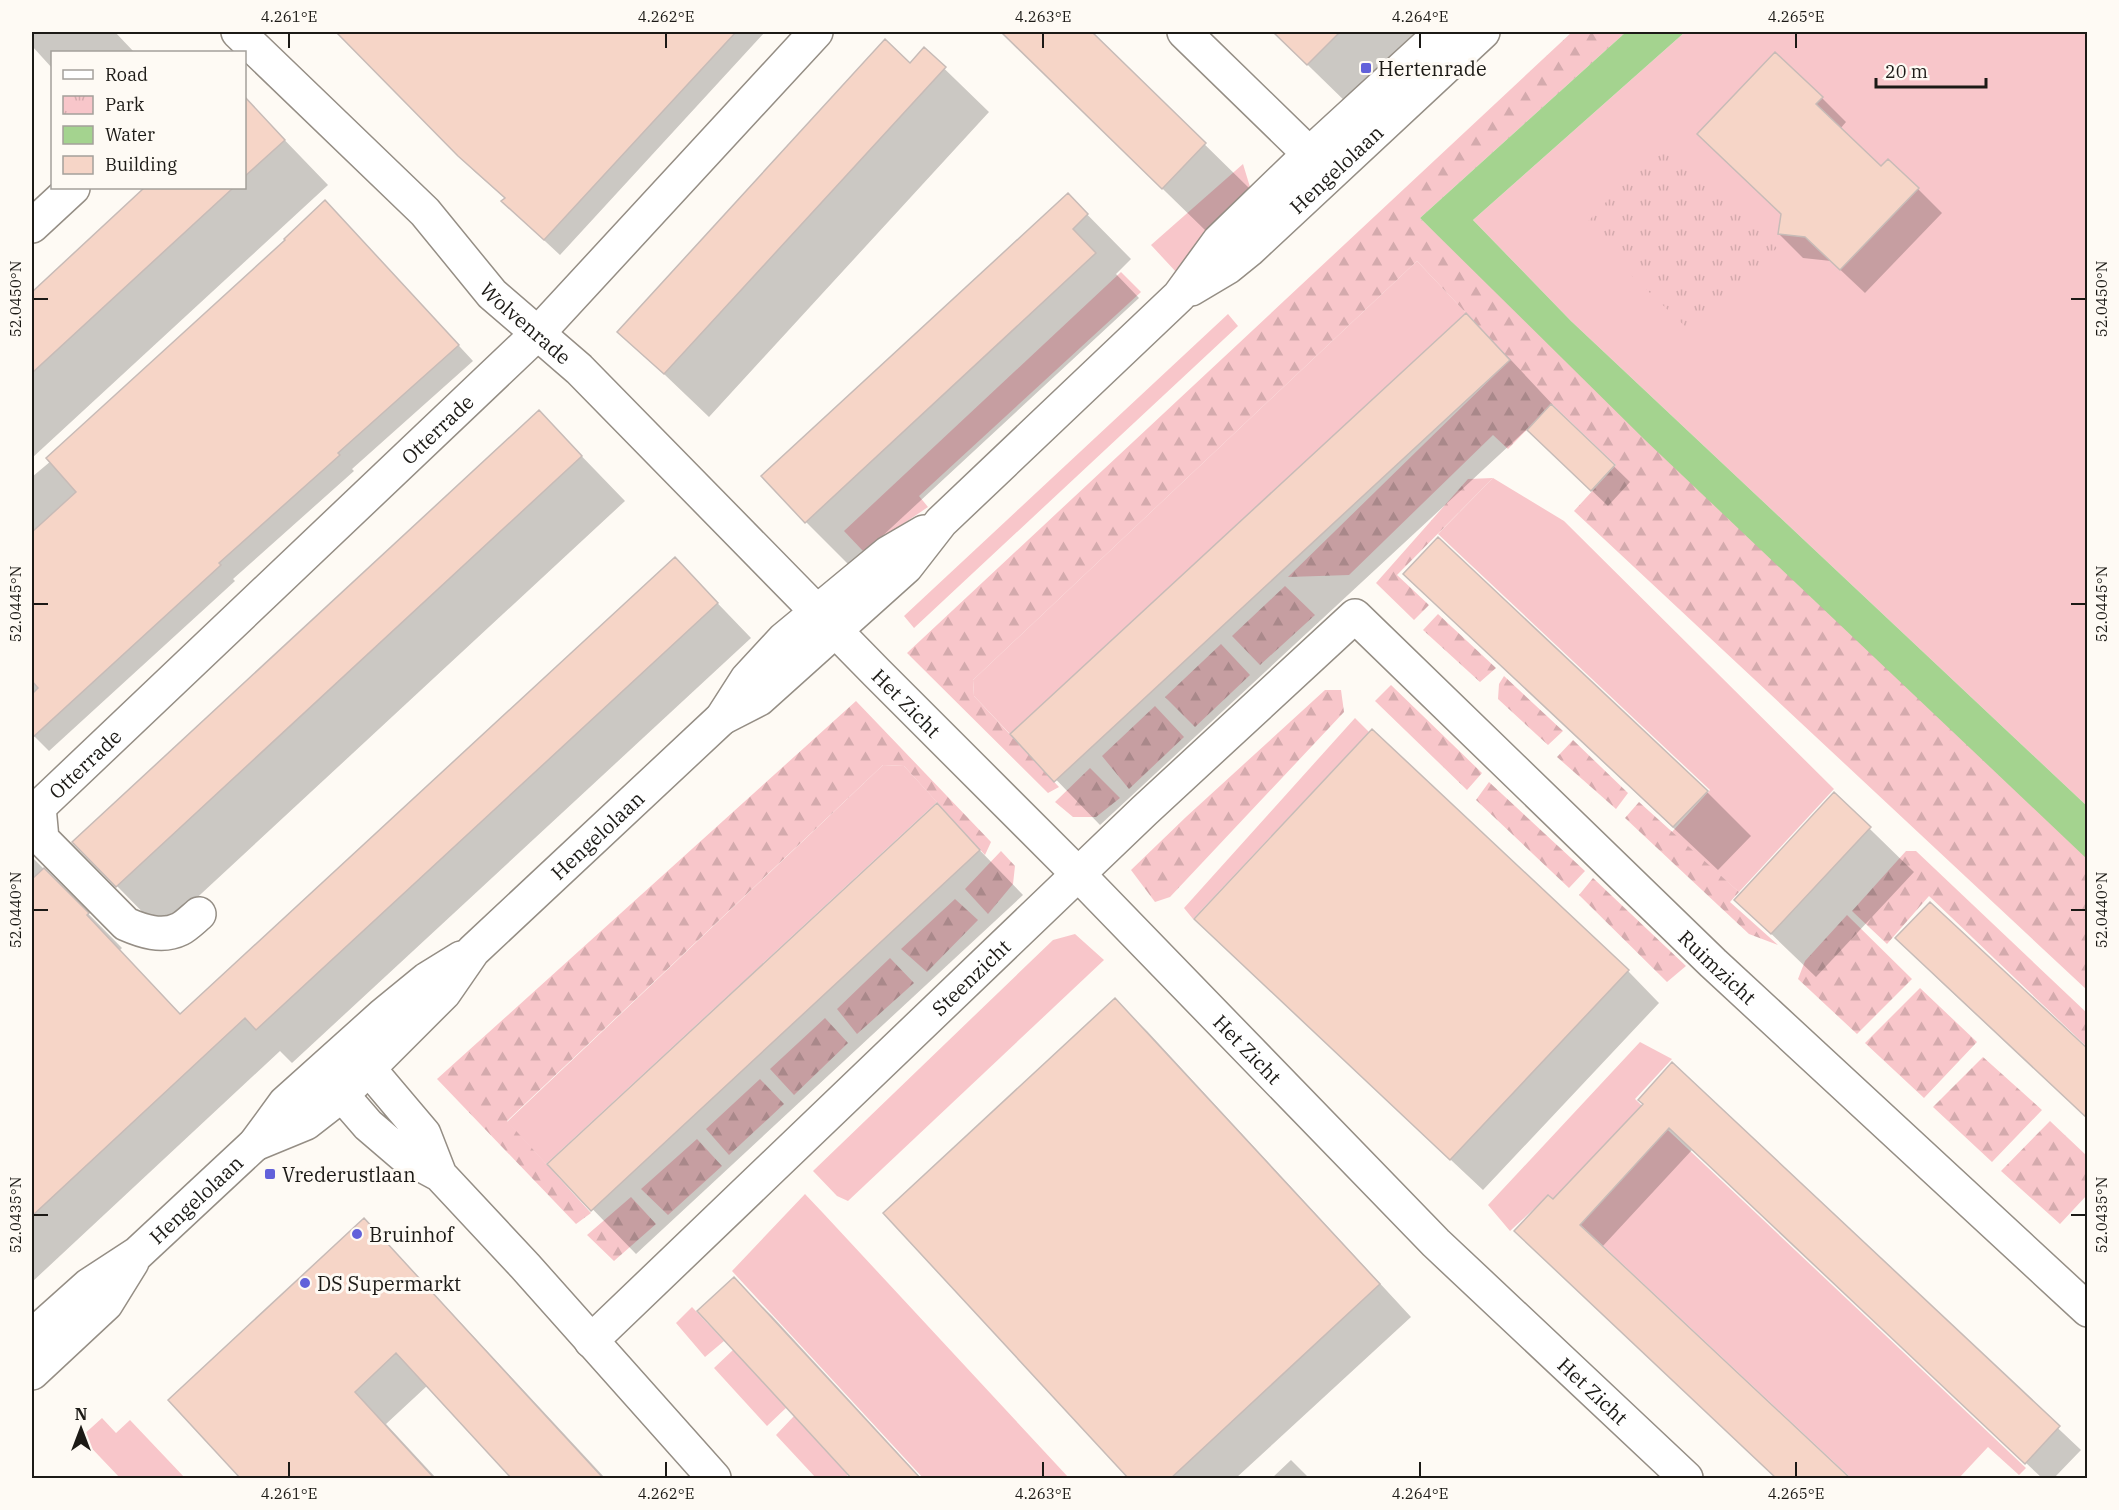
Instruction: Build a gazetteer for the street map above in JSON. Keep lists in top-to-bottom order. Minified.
{"streets":{"street":["Hengelolaan","Wolvenrade","Otterrade","Het Zicht","Ruimzicht","Steenzicht"]},"crossings":[["Hengelolaan","Wolvenrade"],["Hengelolaan","Het Zicht"],["Wolvenrade","Otterrade"],["Wolvenrade","Het Zicht"],["Het Zicht","Steenzicht"],["Ruimzicht","Steenzicht"]],"places":{"transit":["Hertenrade","Vrederustlaan"],"other":["Bruinhof","DS Supermarkt"]},"legend":["Road","Park","Water","Building"],"scale_bar":"20 m","north":"top","coordinates":["4.261°E","4.262°E","4.263°E","4.264°E","4.265°E","52.0450°N","52.0445°N","52.0440°N","52.0435°N"]}
